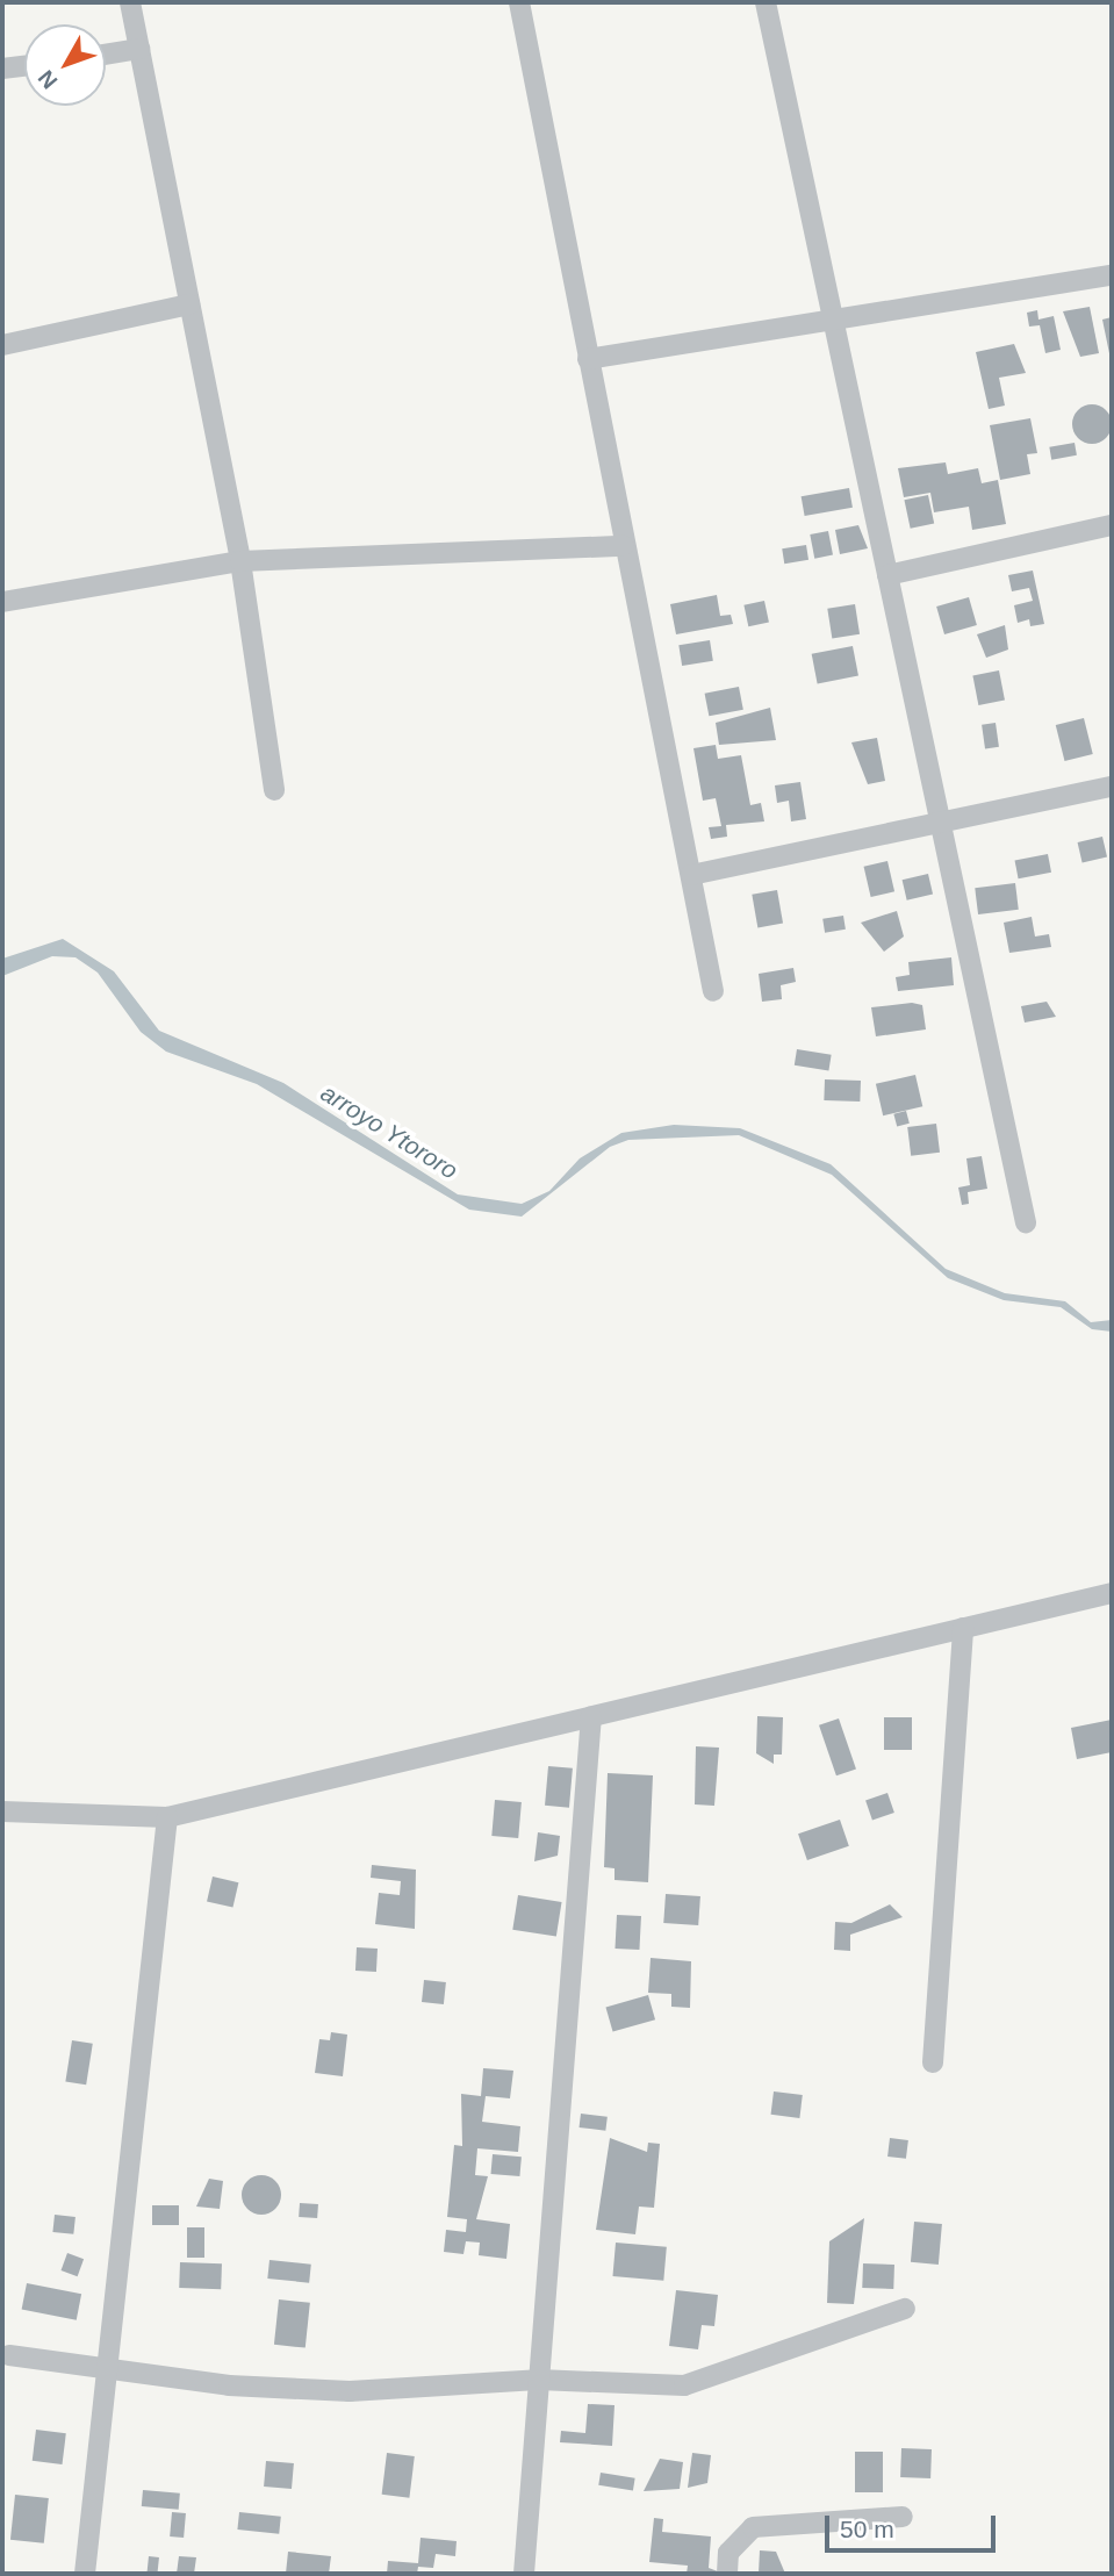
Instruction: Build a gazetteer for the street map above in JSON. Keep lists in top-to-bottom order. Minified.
{"water":["arroyo Ytororo"],"scale_bar":"50 m","north":"bottom left"}
